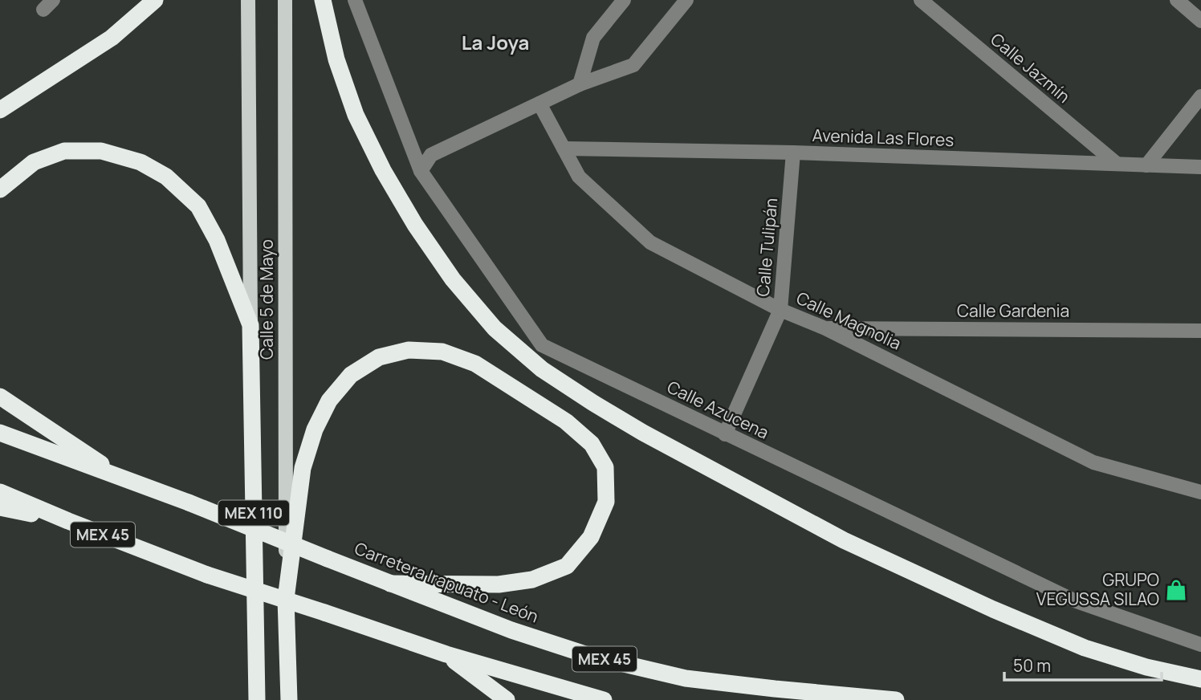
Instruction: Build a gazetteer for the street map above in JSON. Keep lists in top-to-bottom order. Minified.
{"streets":{"highway":["MEX 110","MEX 45","Carretera Irapuato - León"],"main road":["Calle 5 de Mayo"],"street":["Calle Jazmín","Avenida Las Flores","Calle Tulipán","Calle Gardenia","Calle Magnolia","Calle Azucena"]},"crossings":[["Calle Jazmín","Avenida Las Flores"],["Avenida Las Flores","Calle Tulipán"],["Avenida Las Flores","Calle Magnolia"],["Calle Tulipán","Calle Magnolia"],["Calle Tulipán","Calle Azucena"],["Calle 5 de Mayo","MEX 110"],["Calle Gardenia","Calle Magnolia"]],"districts":["La Joya"],"places":{"shop":["GRUPO VEGUSSA SILAO"]},"scale_bar":"50 m"}
